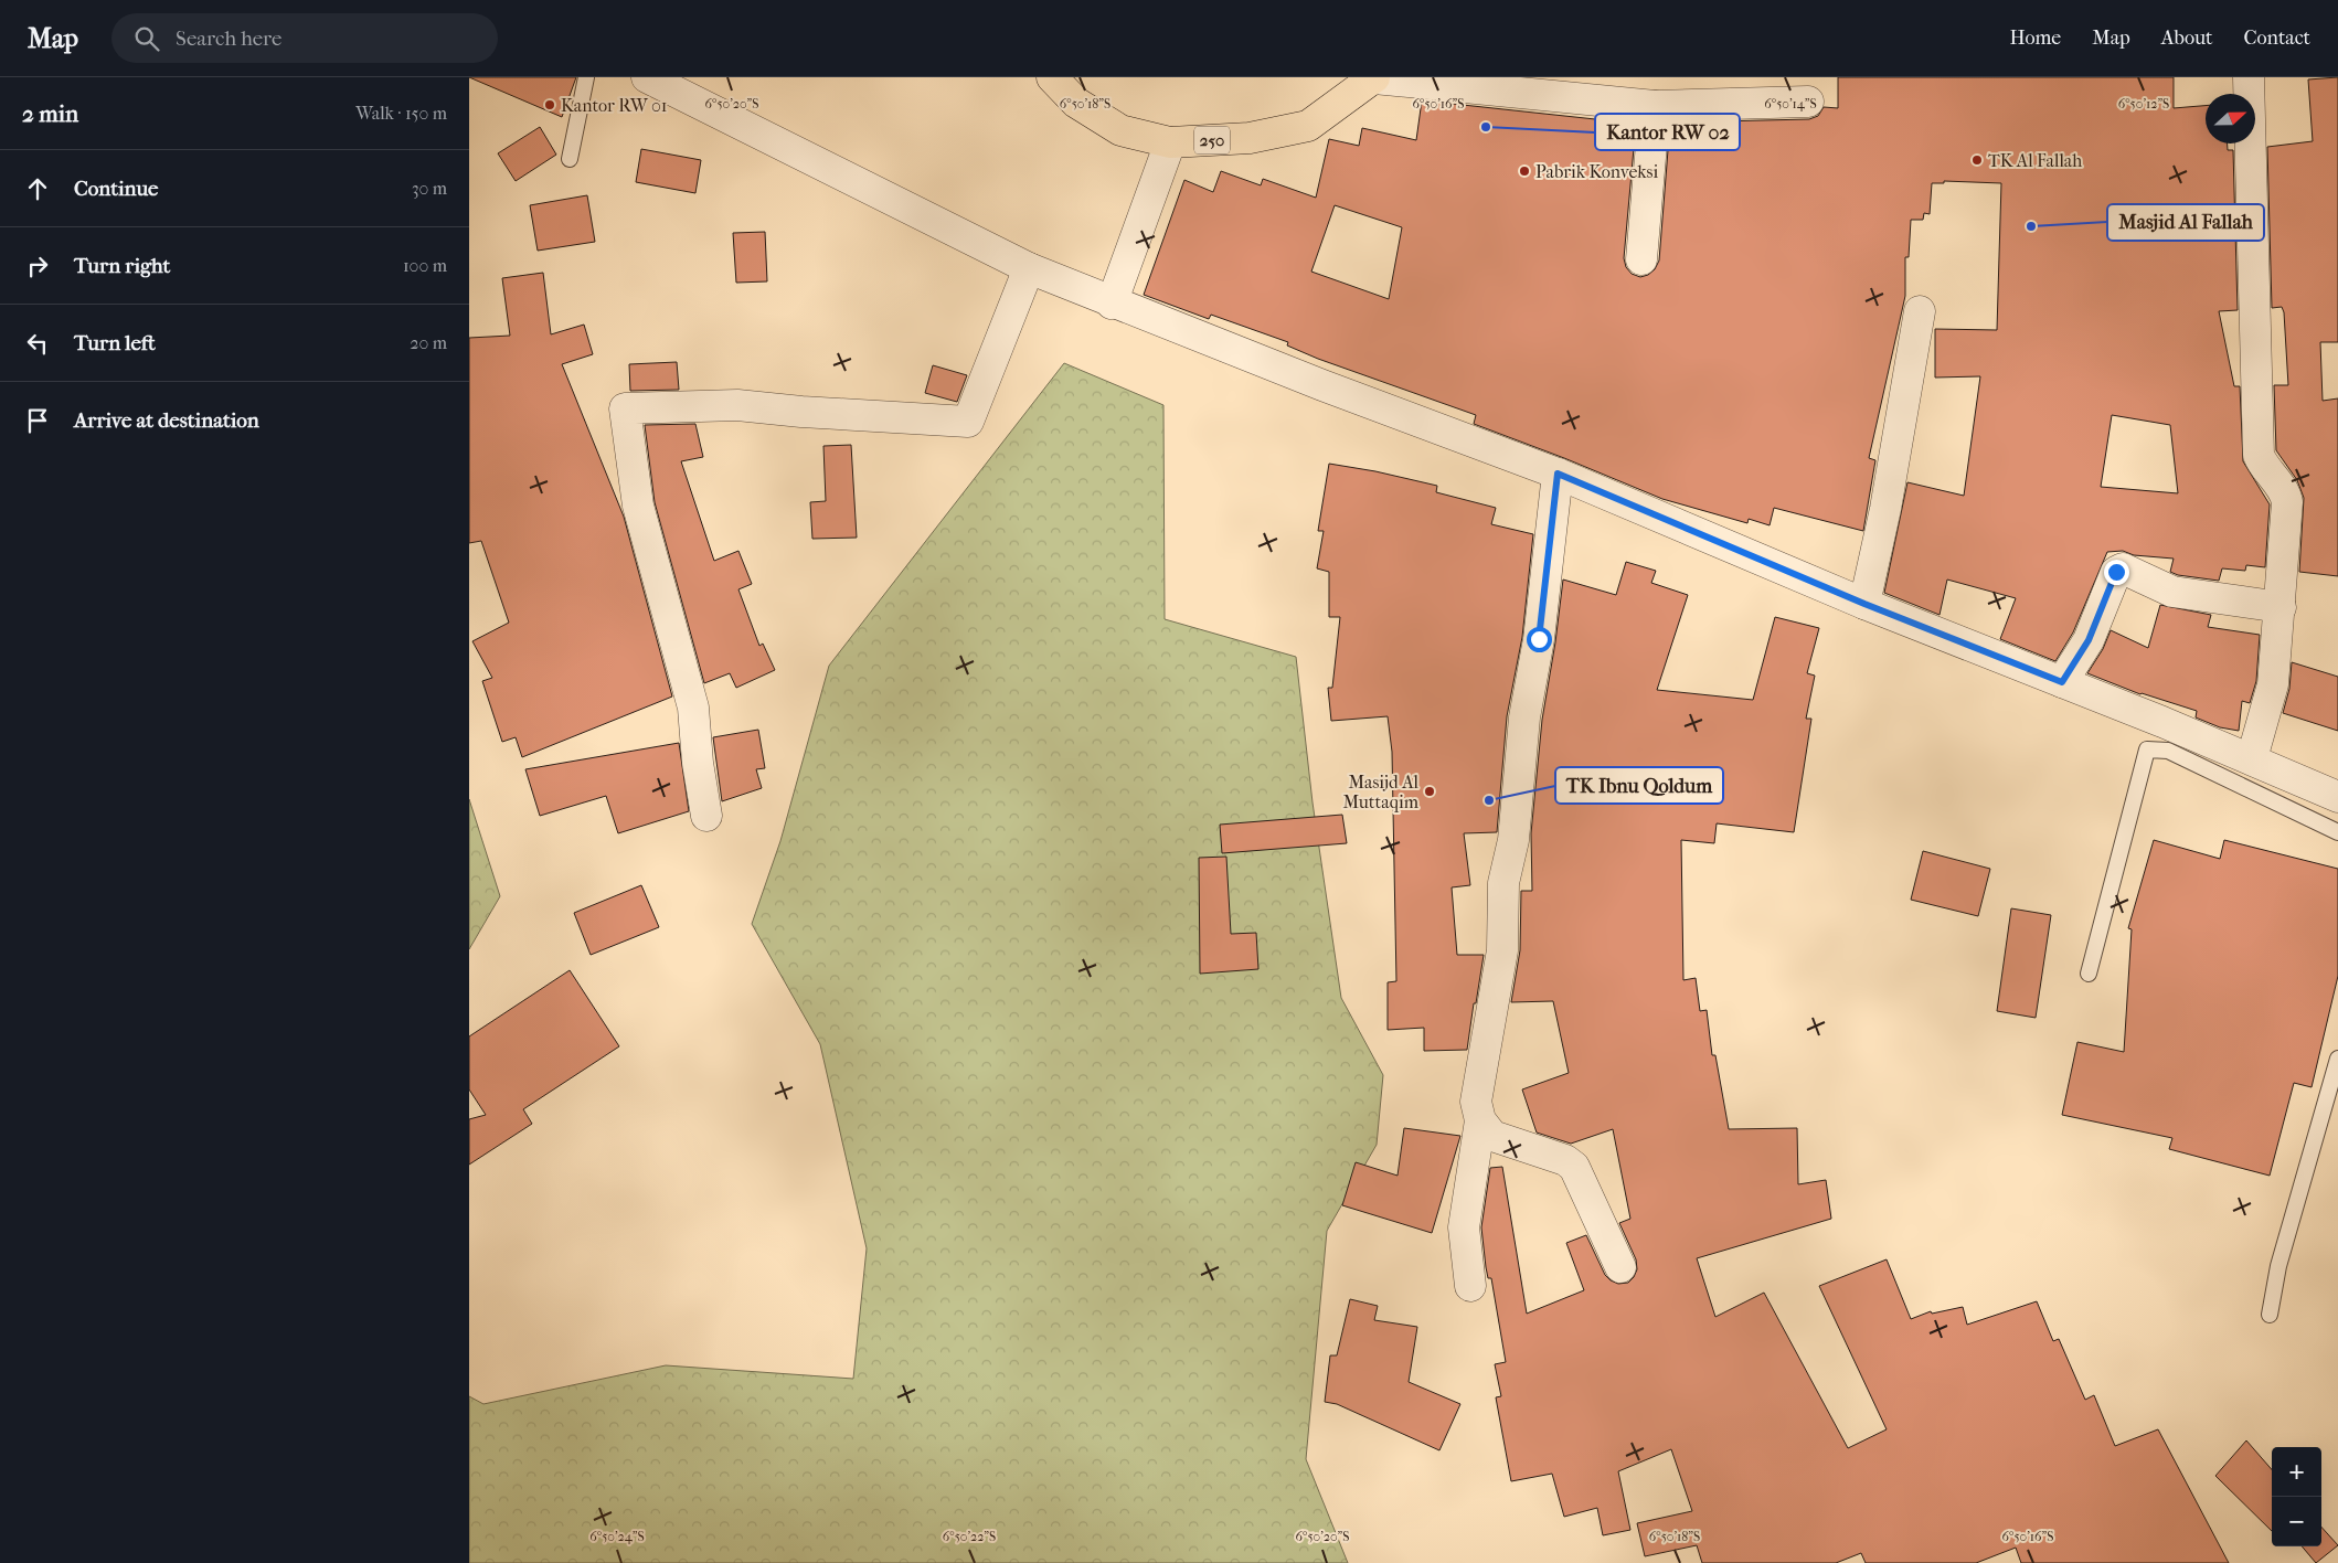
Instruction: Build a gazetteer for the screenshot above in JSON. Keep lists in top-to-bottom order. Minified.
{"streets":{"main road":["250"]},"places":["Kantor RW 01","Kantor RW 02","TK Al Fallah","Pabrik Konveksi","Masjid Al Fallah","Masijd Al Muttaqim","TK Ibnu Qoldum"],"north":"right","page":{"header":"Map","search":"Search here","nav":["Home","Map","About","Contact"],"heading":["2 min","Walk · 150 m"],"list":[["Continue","30 m"],["Turn right","100 m"],["Turn left","20 m"],"Arrive at destination"],"map_buttons":["+","−"]},"coordinates":["6°50'14\"S","6°50'12\"S","6°50'20\"S","6°50'18\"S","6°50'16\"S","6°50'24\"S","6°50'22\"S"]}
